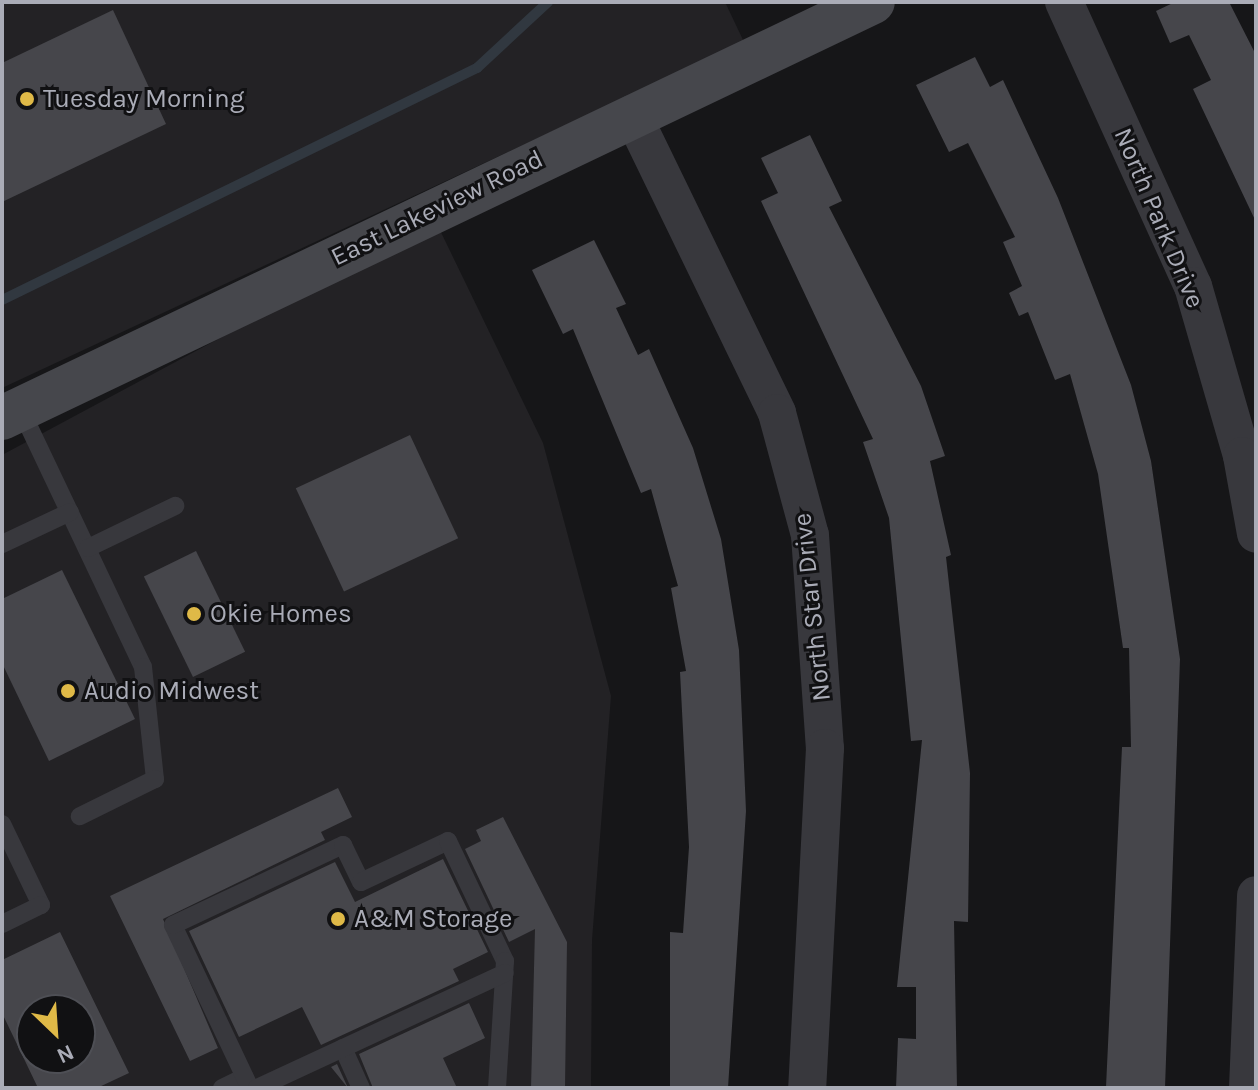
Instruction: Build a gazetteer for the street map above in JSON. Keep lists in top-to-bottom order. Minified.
{"streets":{"main road":["East Lakeview Road"],"street":["North Park Drive","North Star Drive"]},"crossings":[["East Lakeview Road","North Star Drive"]],"places":["Tuesday Morning","Okie Homes","Audio Midwest","A&M Storage"],"north":"bottom right"}
